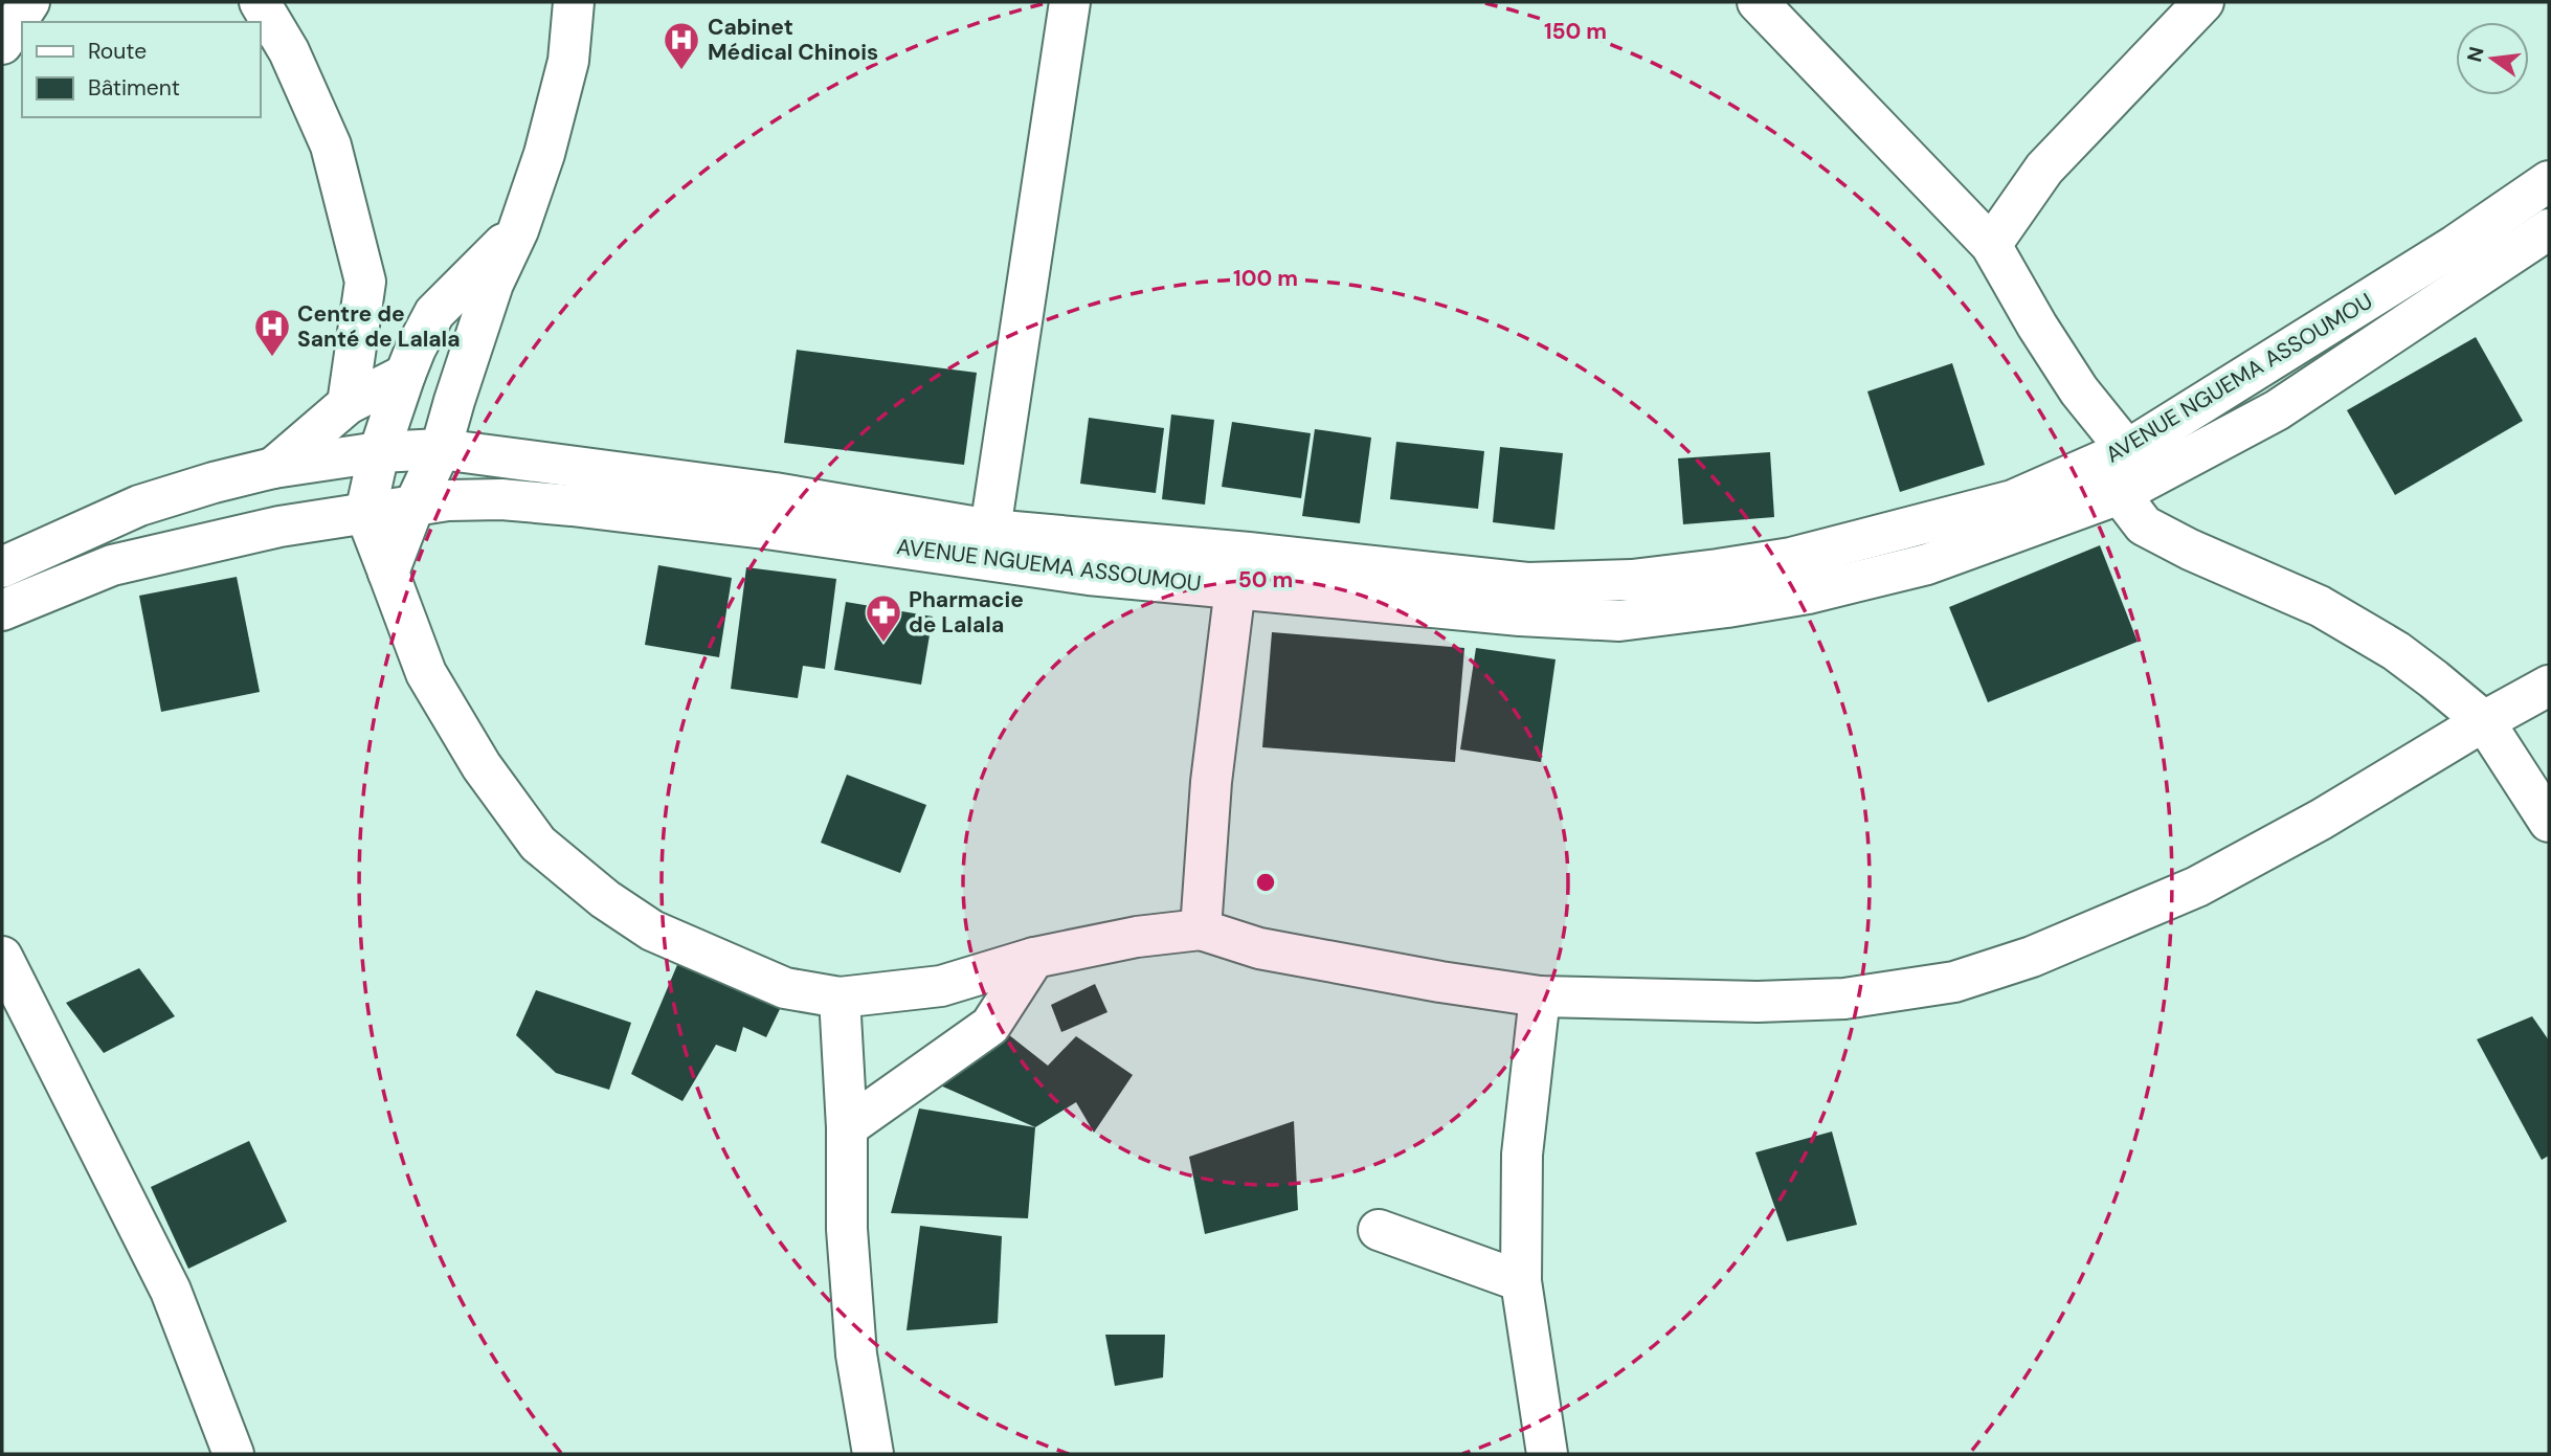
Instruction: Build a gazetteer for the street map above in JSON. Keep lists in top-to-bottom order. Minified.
{"streets":{"street":["AVENUE NGUEMA ASSOUMOU"]},"places":{"hospital":["Cabinet Médical Chinois","Centre de Santé de Lalala"],"pharmacy":["Pharmacie de Lalala"]},"legend":["Route","Bâtiment"],"north":"left","rings":["150 m","100 m","50 m"]}
